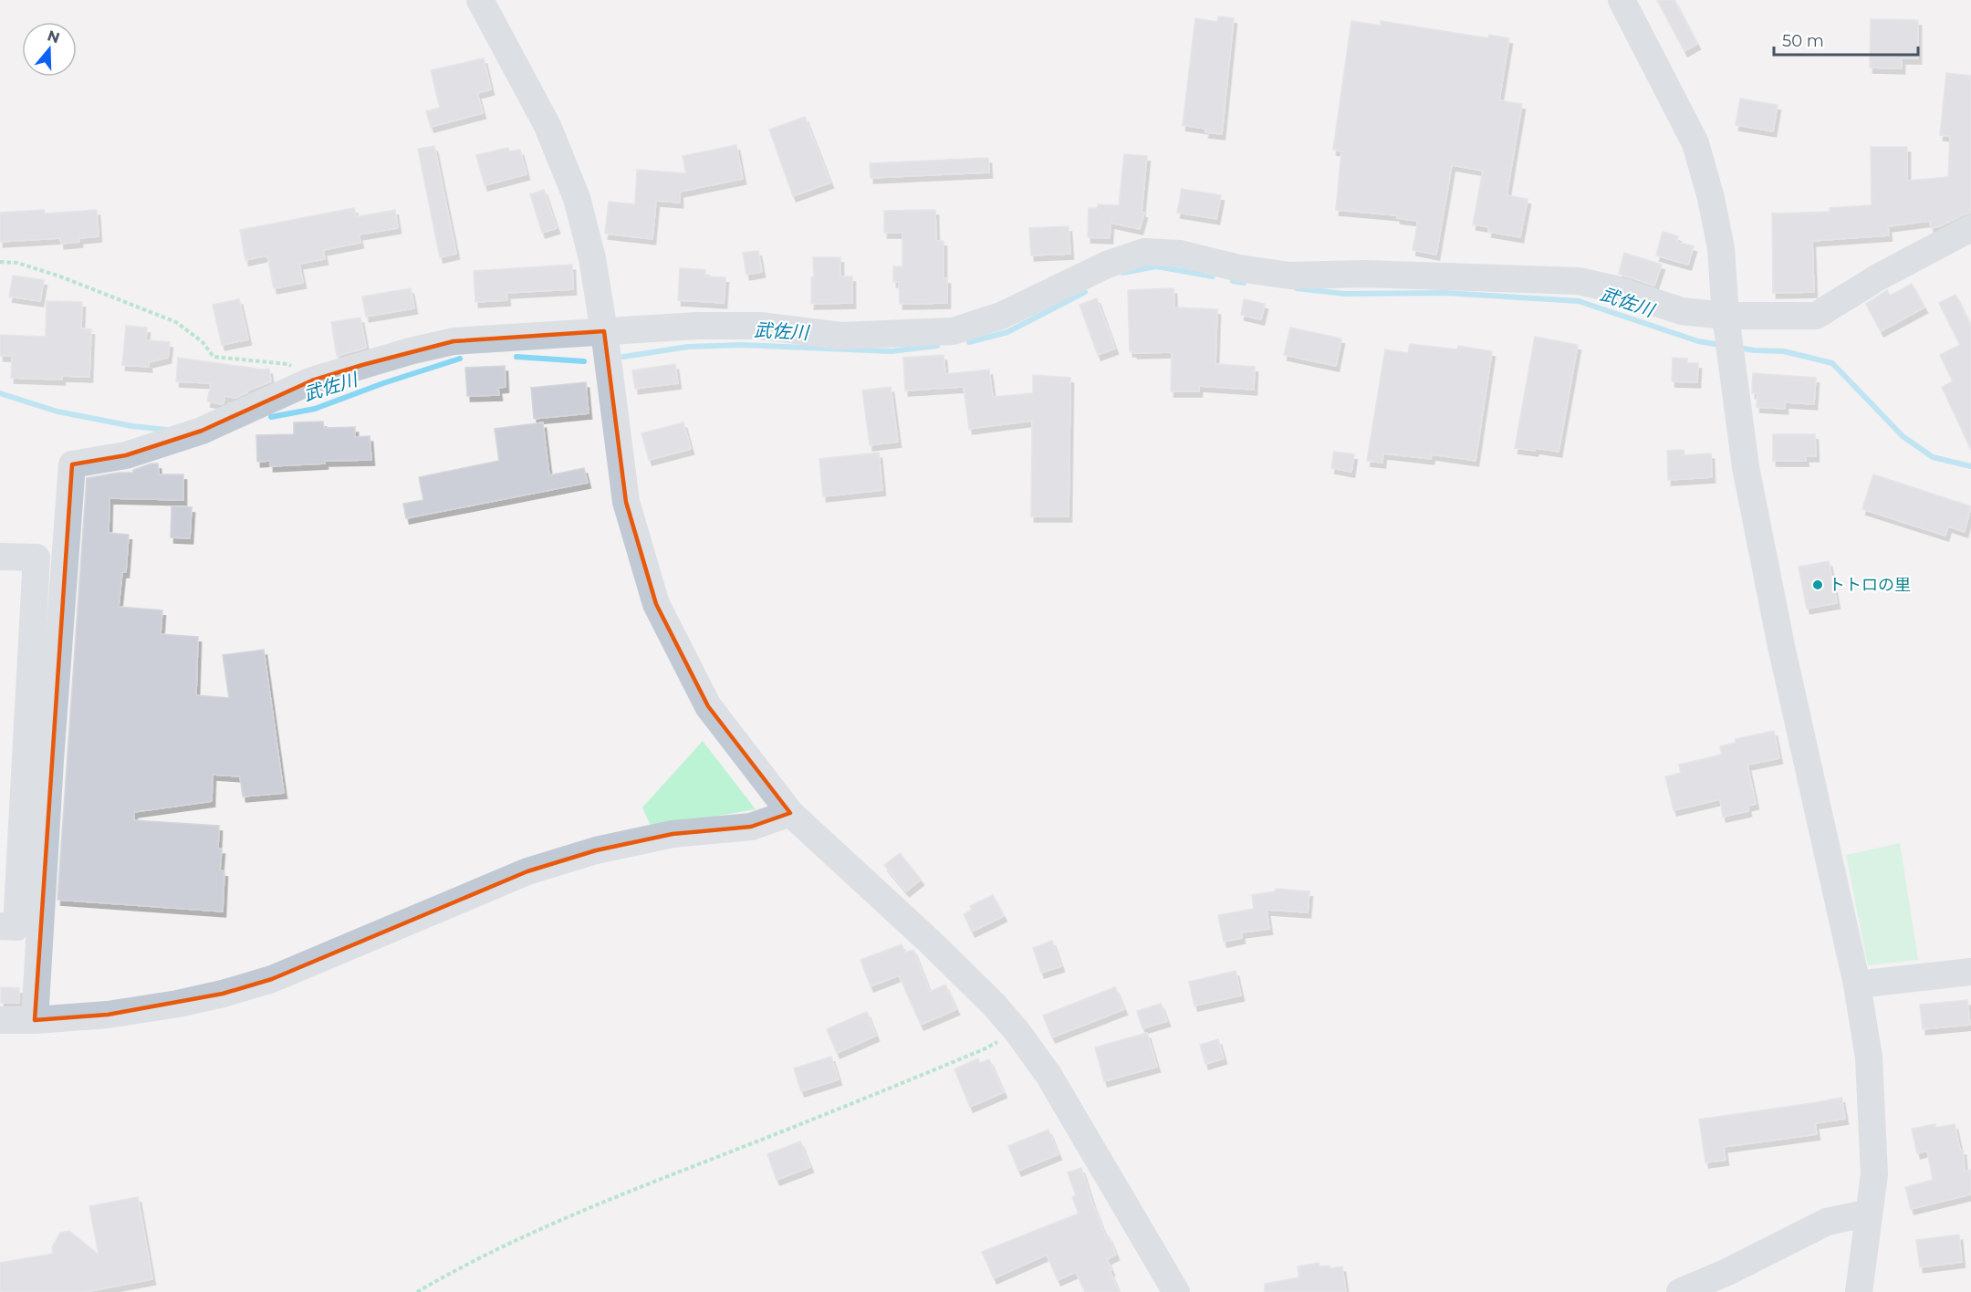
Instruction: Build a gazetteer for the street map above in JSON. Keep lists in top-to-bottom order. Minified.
{"water":["武佐川"],"places":["トトロの里"],"scale_bar":"50 m","north":"top"}
